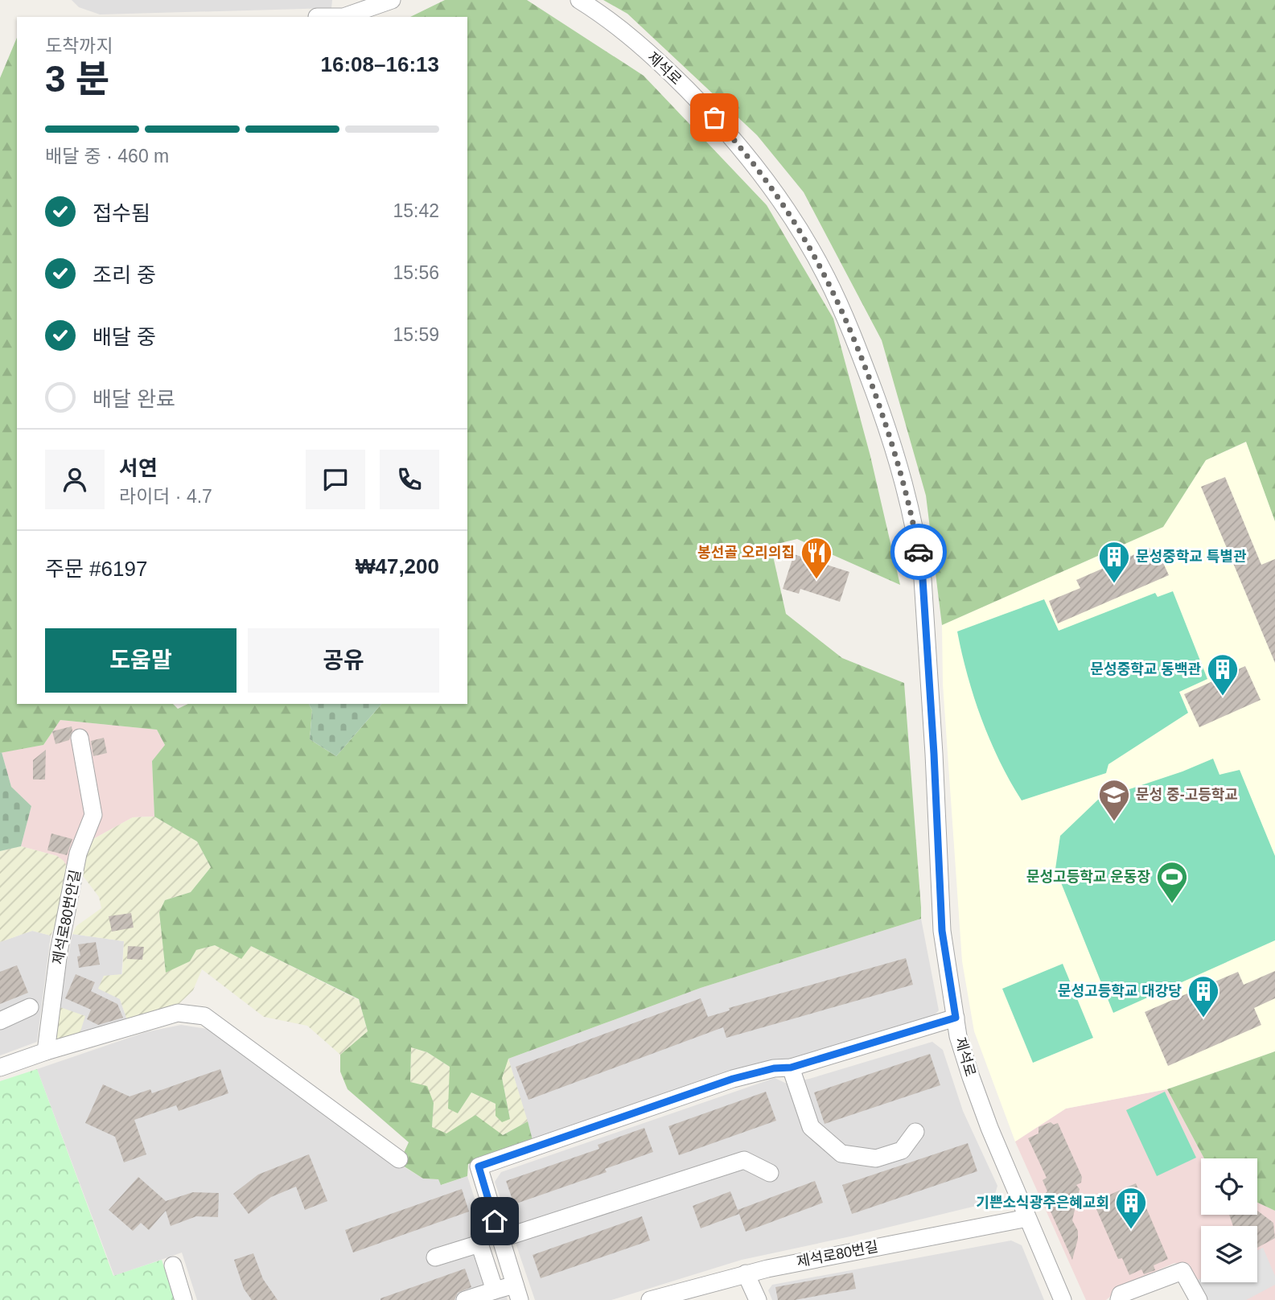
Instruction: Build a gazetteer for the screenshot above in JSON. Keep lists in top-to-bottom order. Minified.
{"streets":{"street":["제석로","제석로80번안길","제석로80번길"]},"crossings":[["제석로","제석로80번길"]],"places":{"restaurant":["봉선골 오리의집"],"building":["문성중학교 특별관","문성중학교 동백관","문성고등학교 대강당","기쁜소식광주은혜교회"],"school or university":["문성 중-고등학교"],"sports":["문성고등학교 운동장"]},"page":{"heading":["3 분","도착까지","16:08–16:13"],"panel":["서연","라이더 · 4.7","주문 #6197","₩47,200"],"bar":"배달 중 · 460 m","list":[["접수됨","15:42"],["조리 중","15:56"],["배달 중","15:59"],"배달 완료"],"buttons":["도움말","공유"]}}
